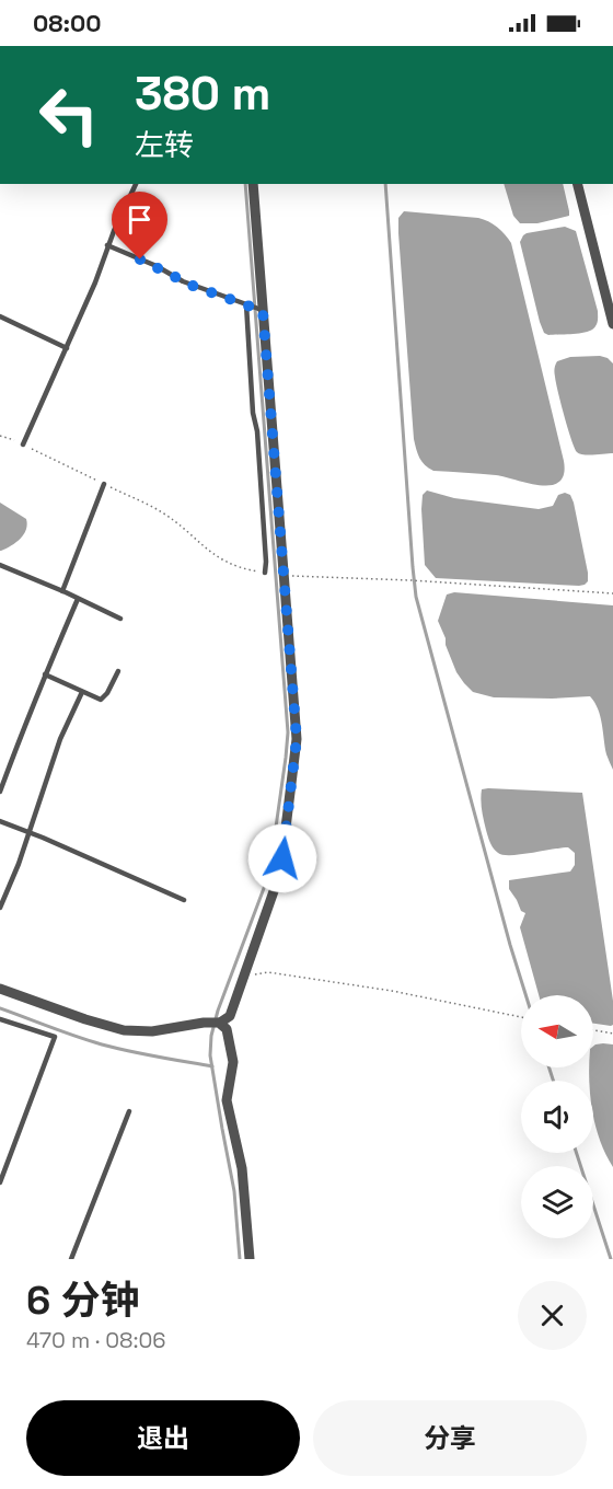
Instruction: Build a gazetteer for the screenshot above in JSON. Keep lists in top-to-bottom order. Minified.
{"north":"left","page":{"status":"08:00","turn":["380 m","左转"],"heading":["6 分钟","470 m · 08:06"],"buttons":["退出","分享"]}}
